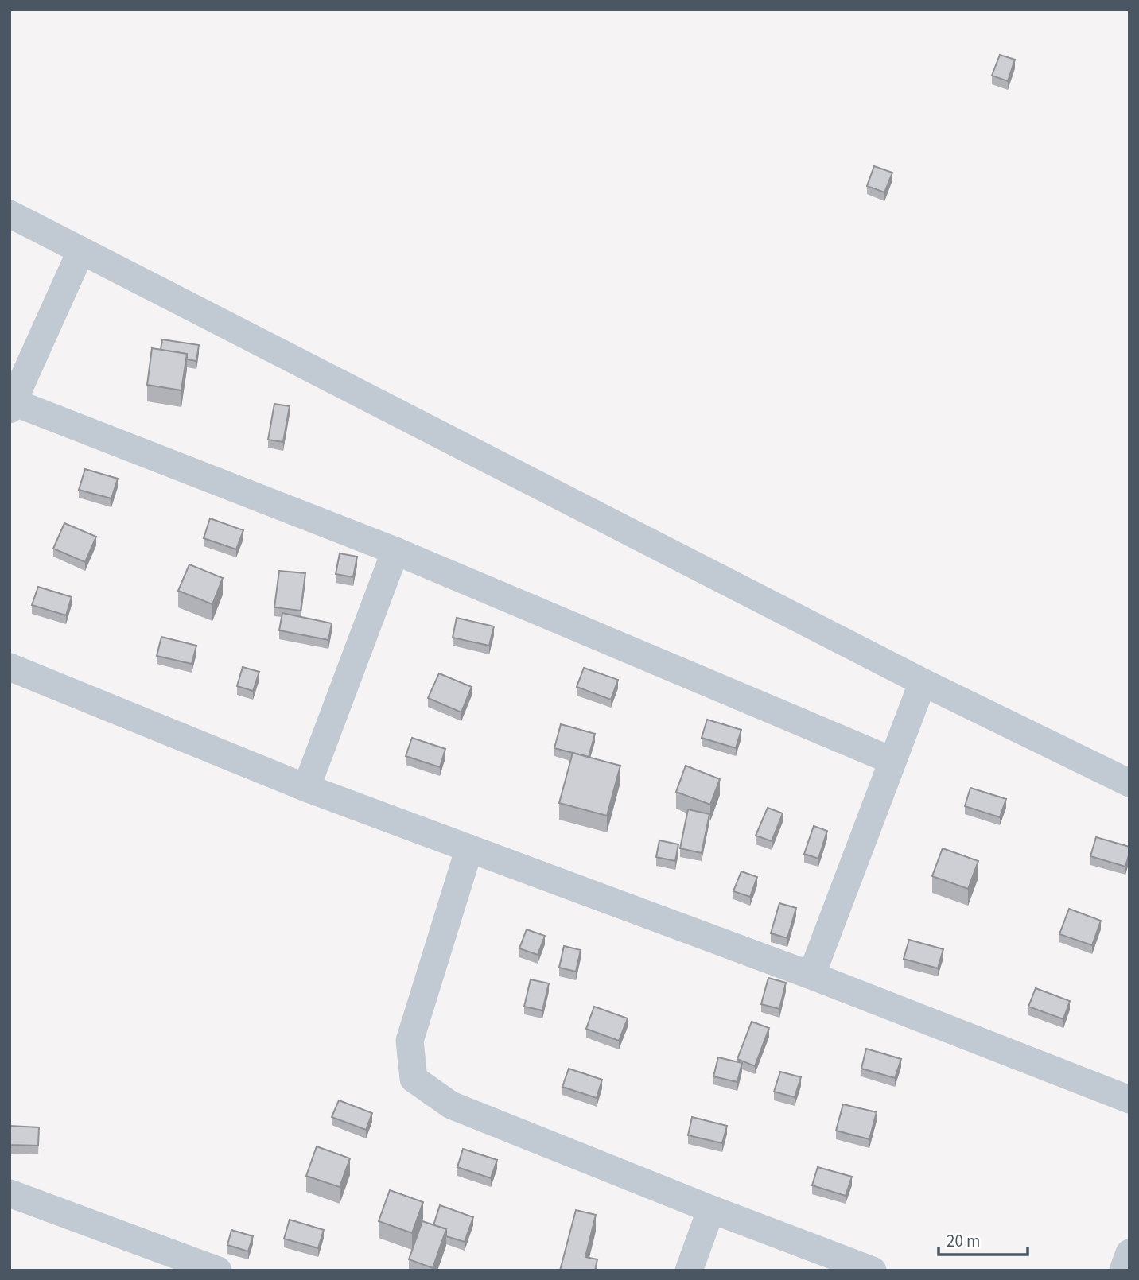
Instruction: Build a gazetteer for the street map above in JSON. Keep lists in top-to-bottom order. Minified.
{"scale_bar":"20 m"}
